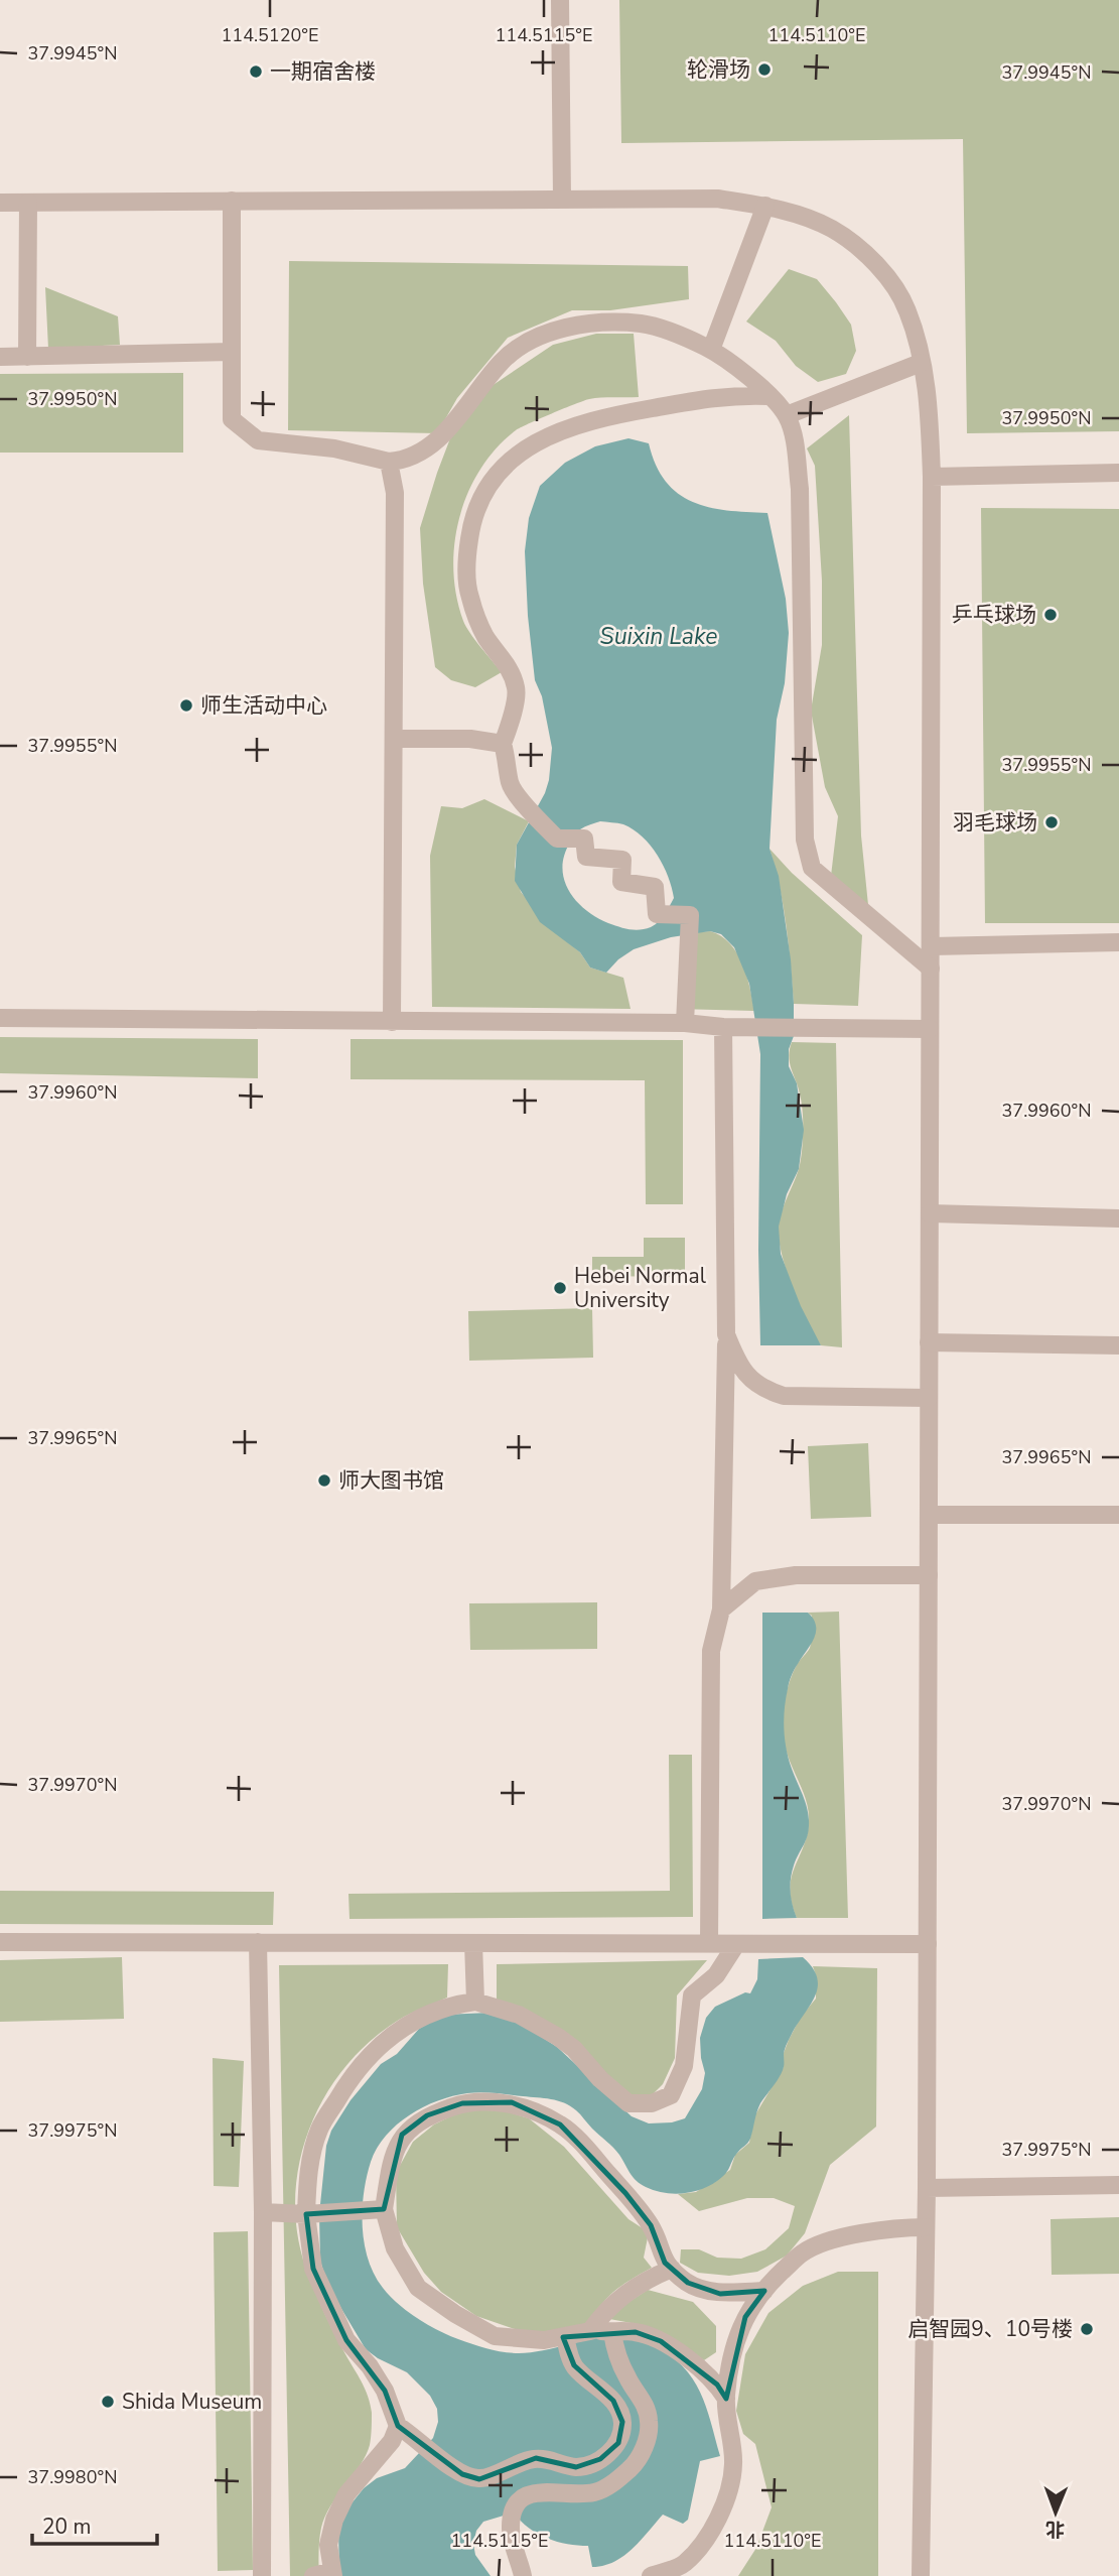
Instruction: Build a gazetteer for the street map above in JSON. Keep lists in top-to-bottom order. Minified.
{"water":["Suixin Lake"],"places":["轮滑场","一期宿舍楼","乒乓球场","师生活动中心","羽毛球场","Hebei Normal University","师大图书馆","启智园9、10号楼","Shida Museum"],"scale_bar":"20 m","north":"bottom","coordinates":["114.5120°E","114.5115°E","114.5110°E","37.9945°N","37.9950°N","37.9955°N","37.9960°N","37.9965°N","37.9970°N","37.9975°N","37.9980°N"]}
